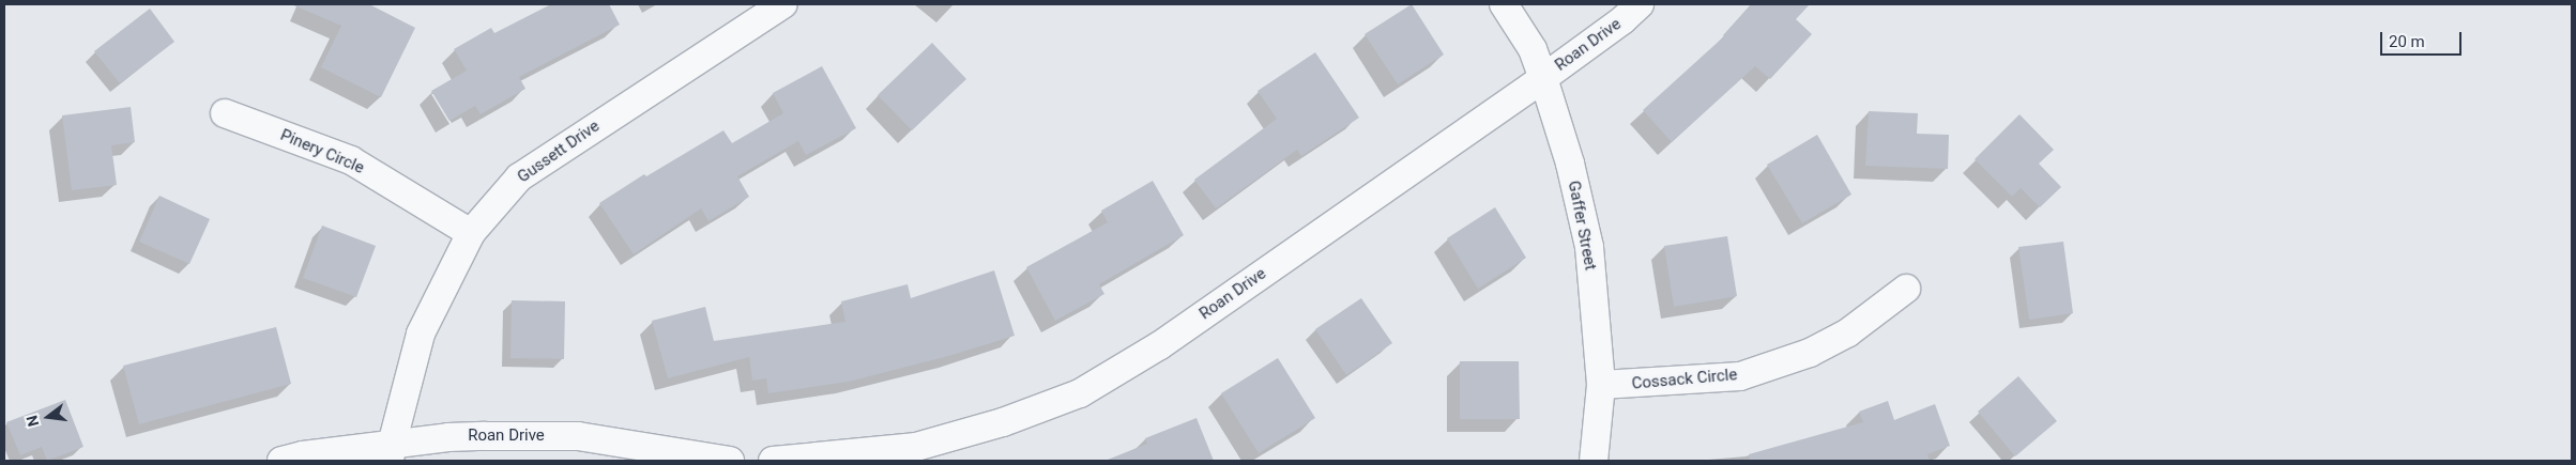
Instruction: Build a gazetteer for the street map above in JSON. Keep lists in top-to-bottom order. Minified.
{"streets":{"street":["Roan Drive","Pinery Circle","Gussett Drive","Gaffer Street","Cossack Circle"]},"crossings":[["Roan Drive","Gussett Drive"],["Roan Drive","Gaffer Street"],["Pinery Circle","Gussett Drive"],["Gaffer Street","Cossack Circle"]],"scale_bar":"20 m","north":"left"}
